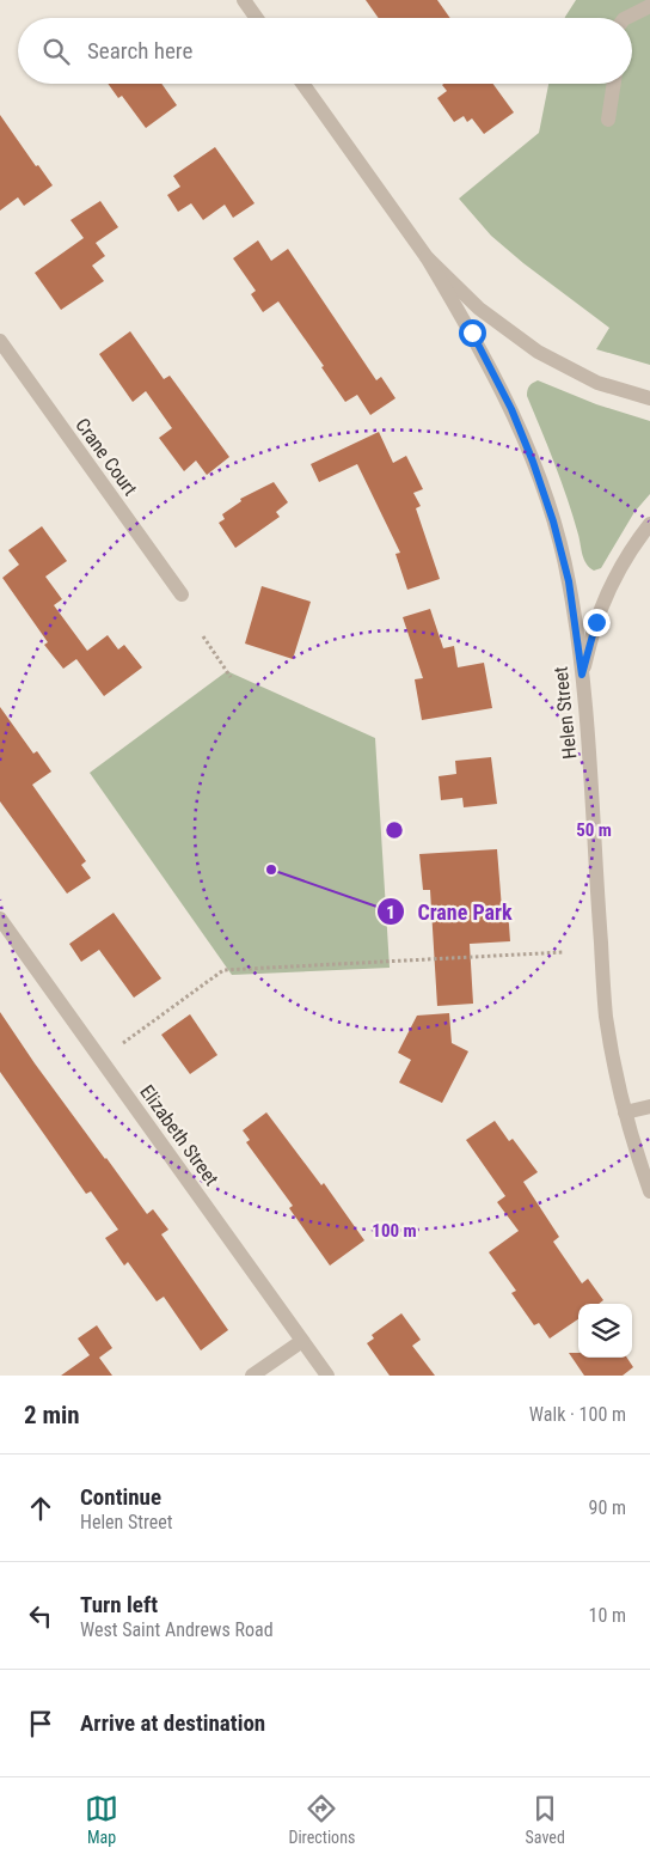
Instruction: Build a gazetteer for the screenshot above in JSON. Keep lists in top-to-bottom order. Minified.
{"streets":{"street":["Crane Court","Helen Street","Elizabeth Street"]},"places":["Crane Park"],"page":{"search":"Search here","heading":["2 min","Walk · 100 m"],"list":[["Continue","Helen Street","90 m"],["Turn left","West Saint Andrews Road","10 m"],"Arrive at destination"],"nav":["Map","Directions","Saved"]},"rings":["50 m","100 m"]}
